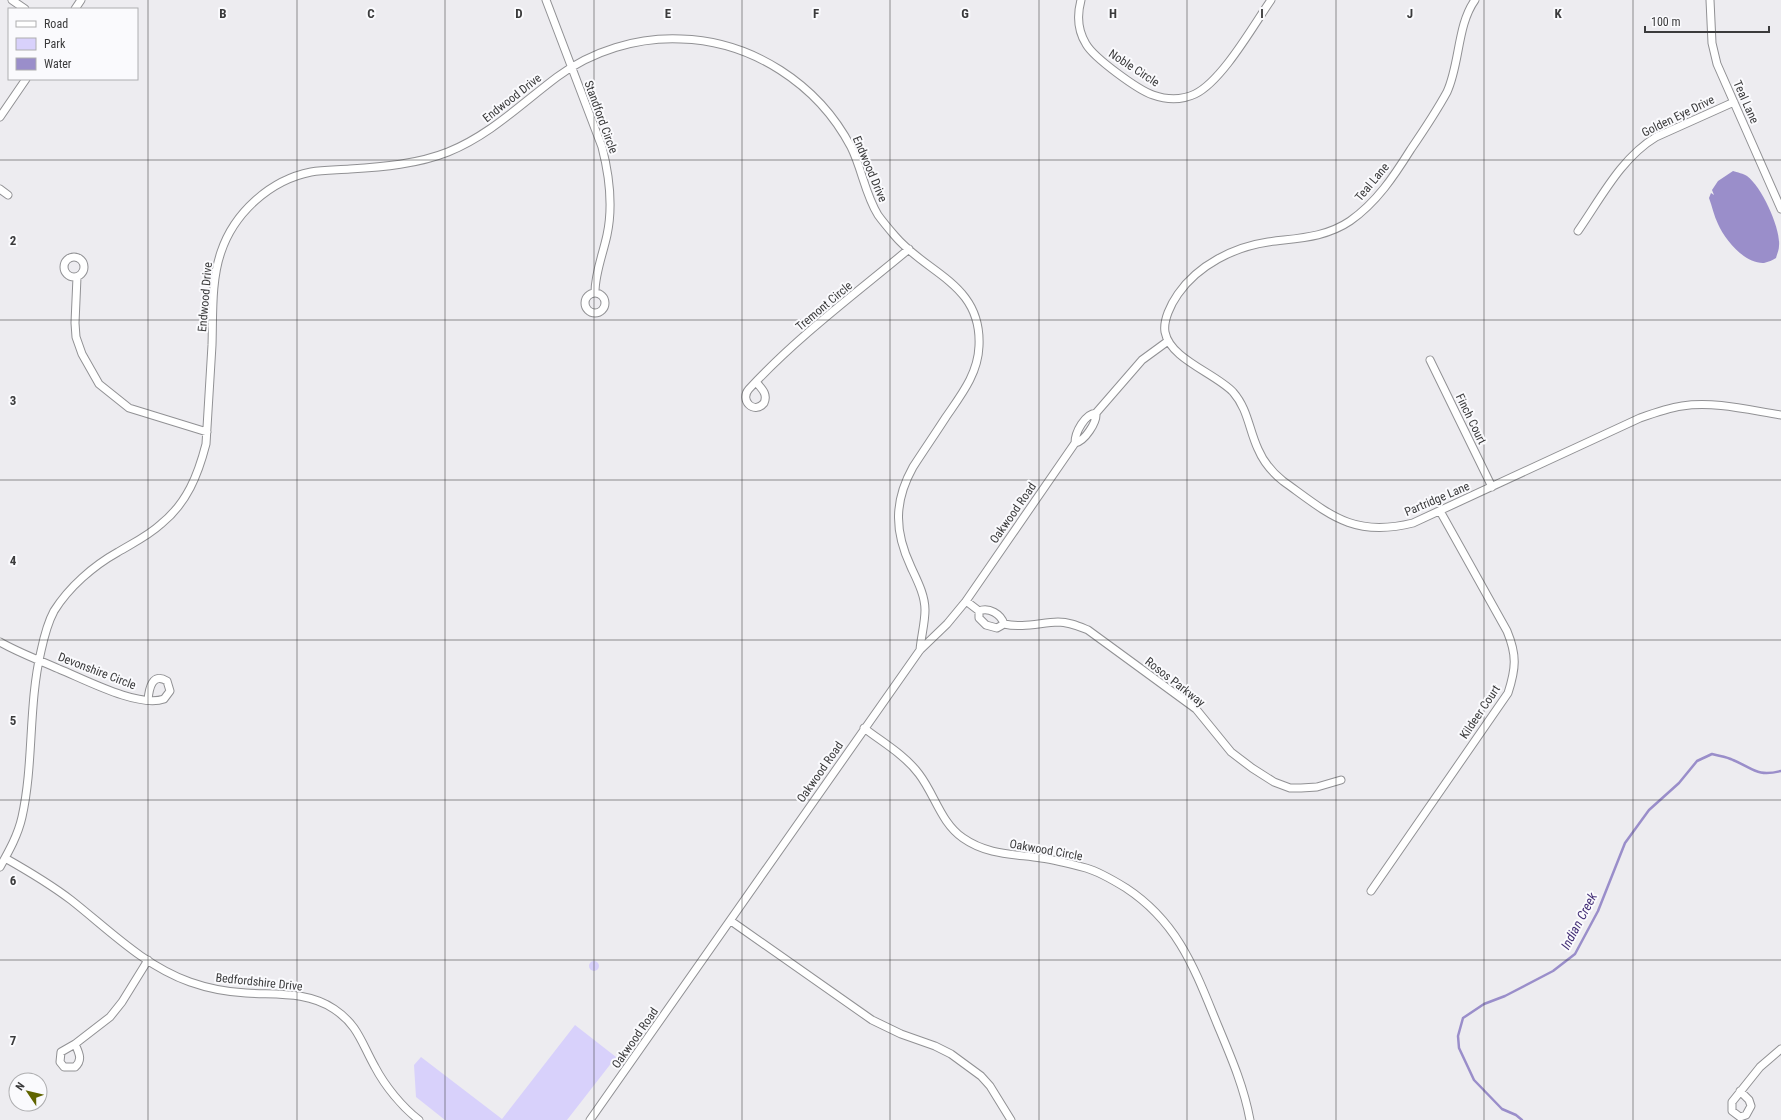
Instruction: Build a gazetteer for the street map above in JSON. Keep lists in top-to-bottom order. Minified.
{"streets":{"street":["Noble Circle","Endwood Drive","Teal Lane","Golden Eye Drive","Standford Circle","Tremont Circle","Finch Court","Partridge Lane","Oakwood Road","Devonshire Circle","Rosos Parkway","Kildeer Court","Oakwood Circle","Bedfordshire Drive"]},"crossings":[["Endwood Drive","Standford Circle"],["Endwood Drive","Tremont Circle"],["Endwood Drive","Oakwood Road"],["Endwood Drive","Devonshire Circle"],["Endwood Drive","Bedfordshire Drive"],["Teal Lane","Golden Eye Drive"],["Teal Lane","Partridge Lane"],["Teal Lane","Oakwood Road"],["Finch Court","Partridge Lane"],["Partridge Lane","Oakwood Road"],["Partridge Lane","Kildeer Court"],["Oakwood Road","Rosos Parkway"],["Oakwood Road","Oakwood Circle"]],"water":["Indian Creek"],"legend":["Road","Park","Water"],"scale_bar":"100 m","north":"top left","grid":{"columns":["B","C","D","E","F","G","H","I","J","K"],"rows":["2","3","4","5","6","7"]}}
